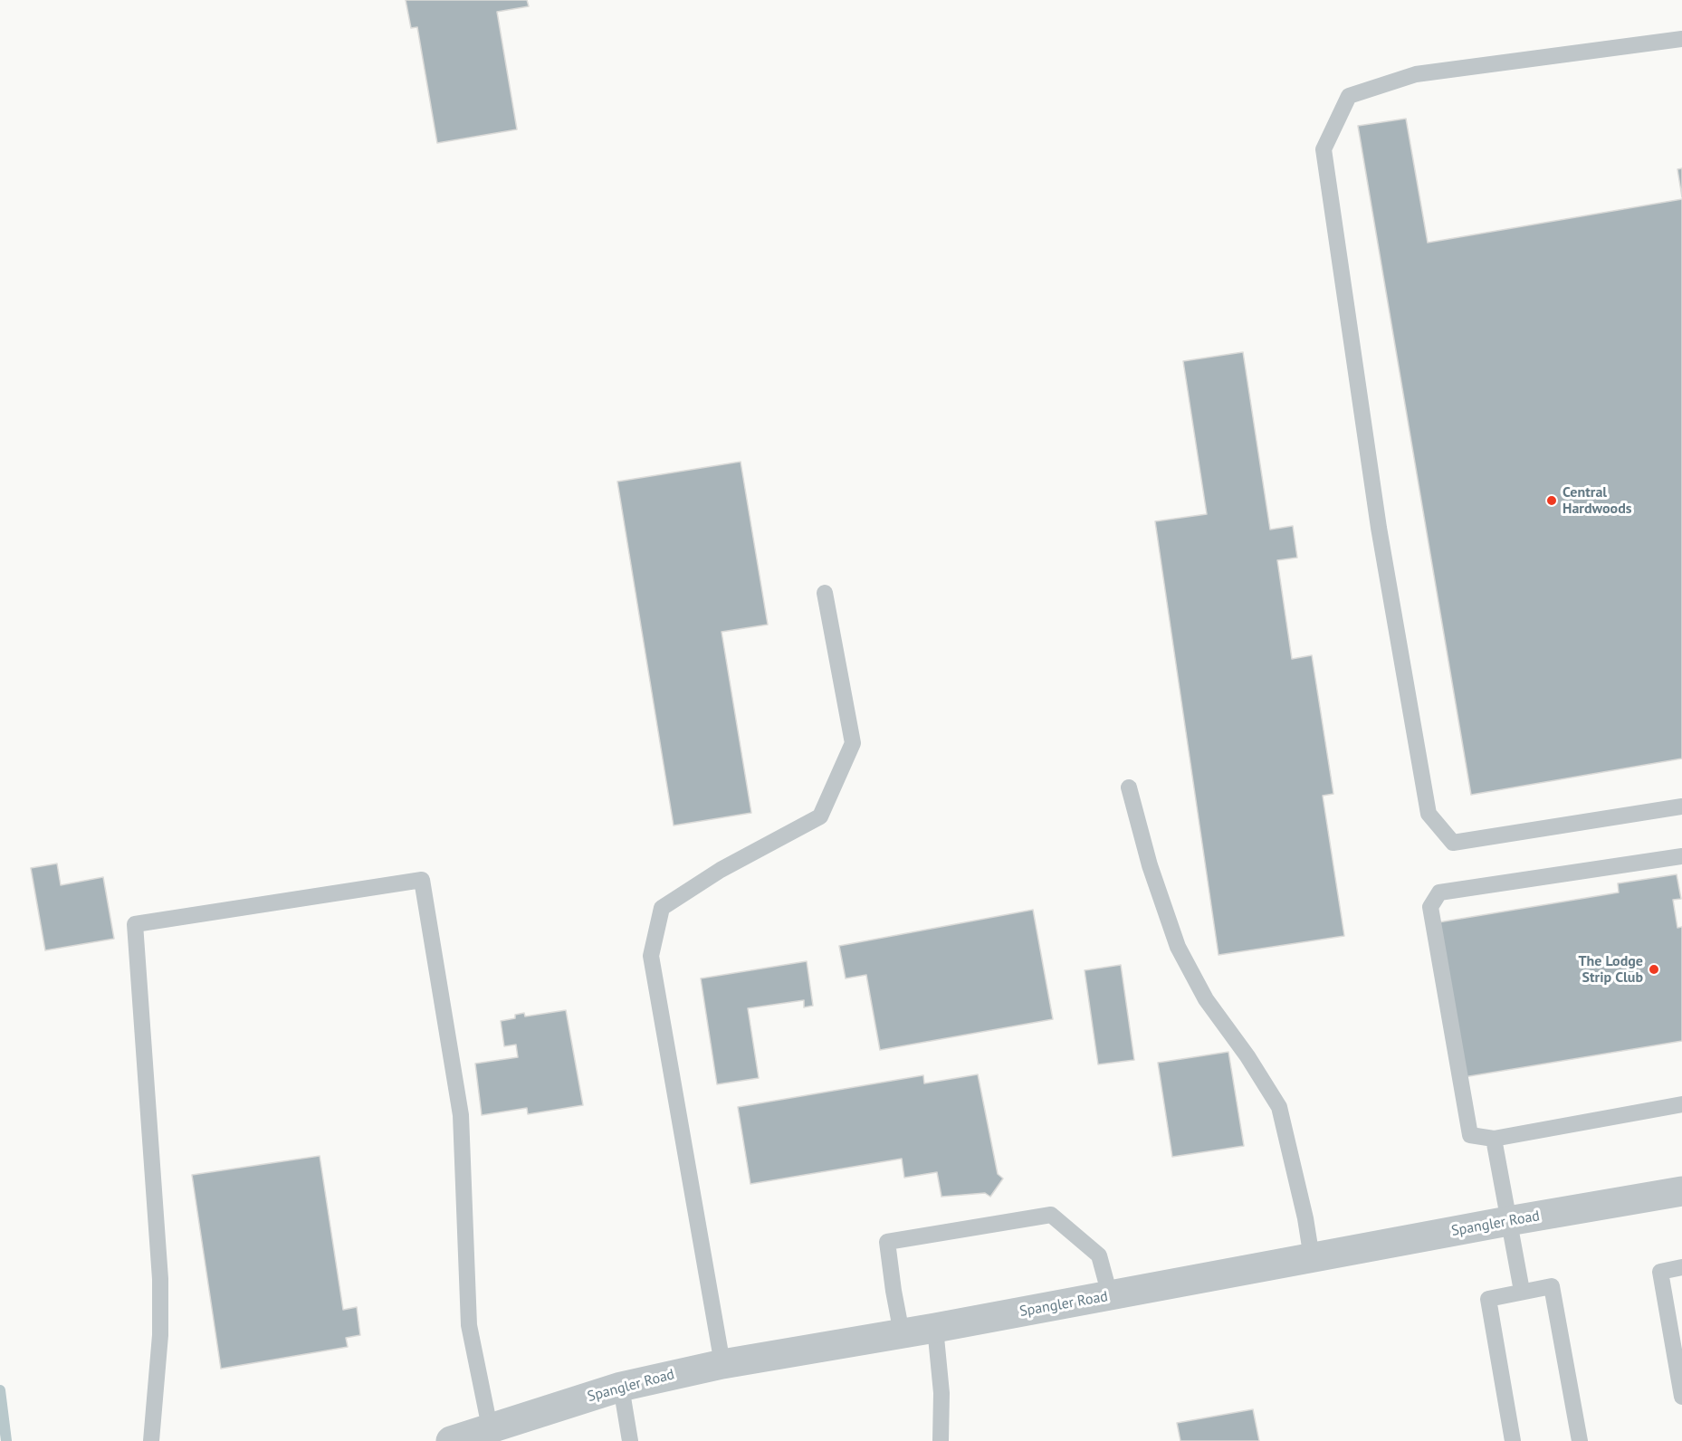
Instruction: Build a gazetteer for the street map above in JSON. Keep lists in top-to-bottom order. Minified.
{"streets":{"street":["Spangler Road"]},"places":["Central Hardwoods","The Lodge Strip Club"]}
